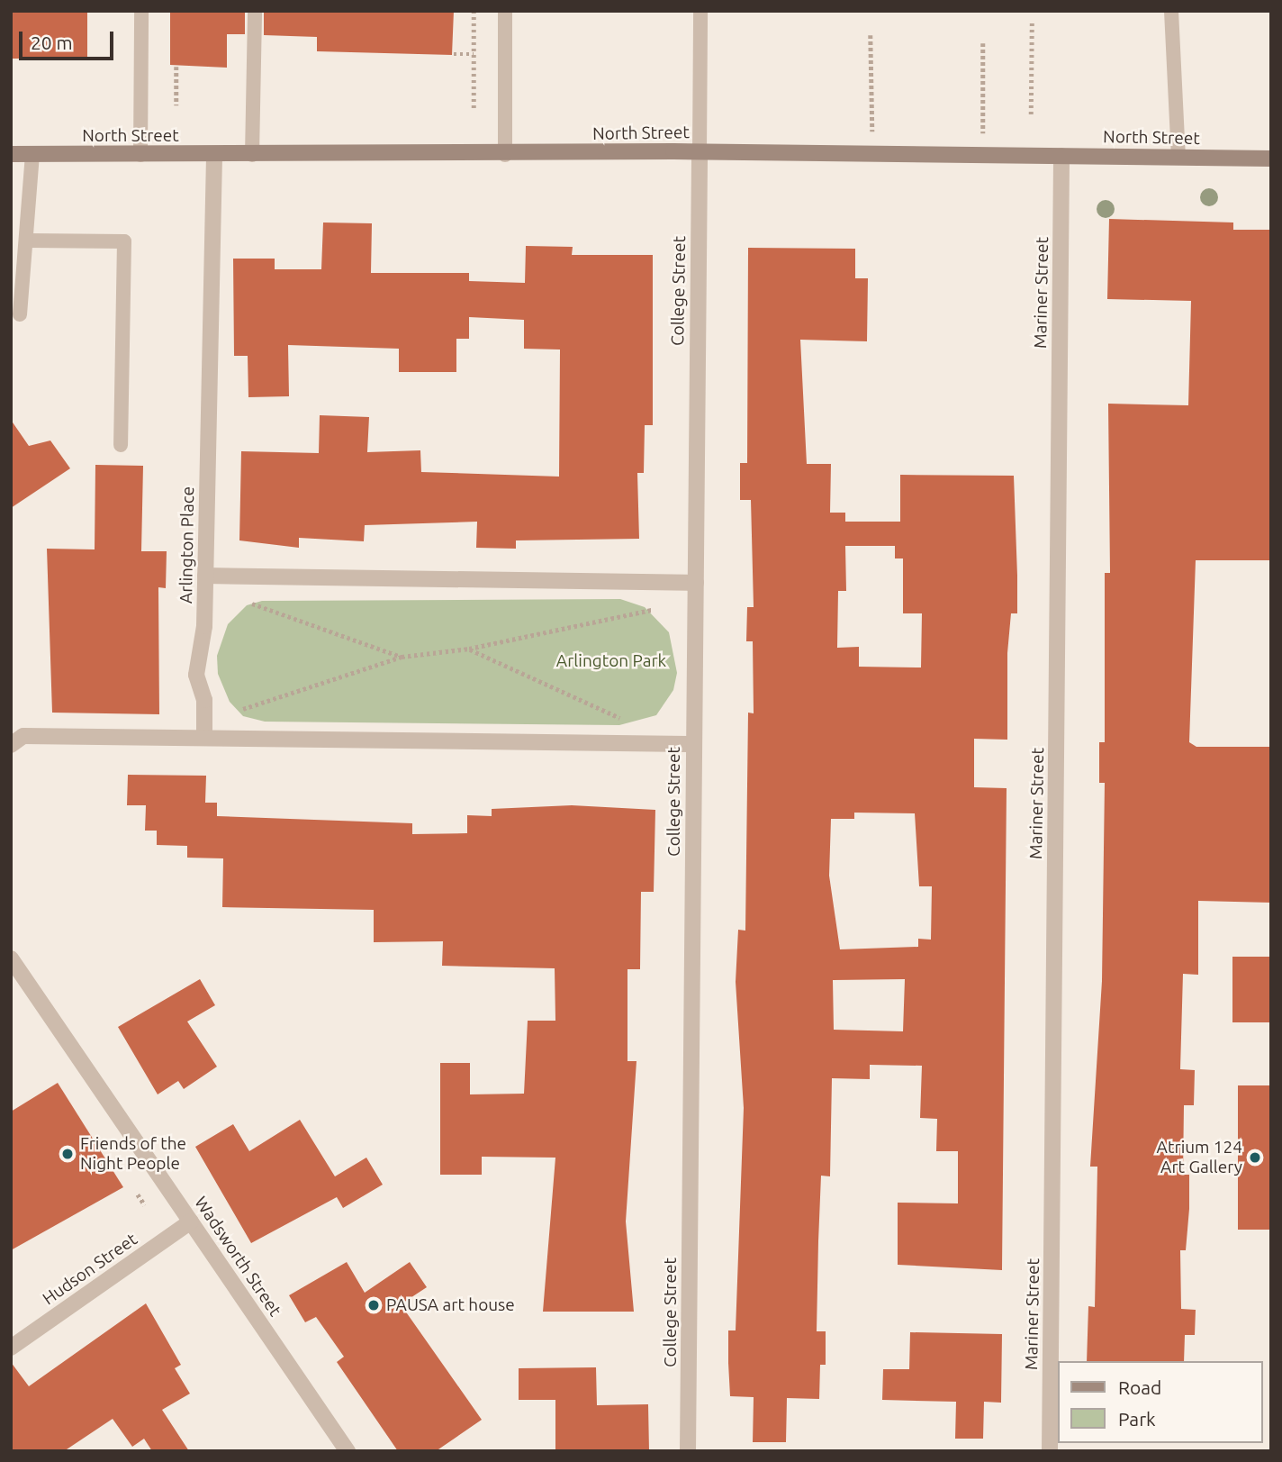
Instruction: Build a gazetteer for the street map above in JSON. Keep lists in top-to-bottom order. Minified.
{"streets":{"street":["North Street","College Street","Mariner Street","Arlington Place","Wadsworth Street","Hudson Street"]},"crossings":[["North Street","College Street"],["North Street","Mariner Street"],["North Street","Arlington Place"],["Wadsworth Street","Hudson Street"]],"parks":["Arlington Park"],"places":["Friends of the Night People","Atrium 124 Art Gallery","PAUSA art house"],"legend":["Road","Park"],"scale_bar":"20 m"}
